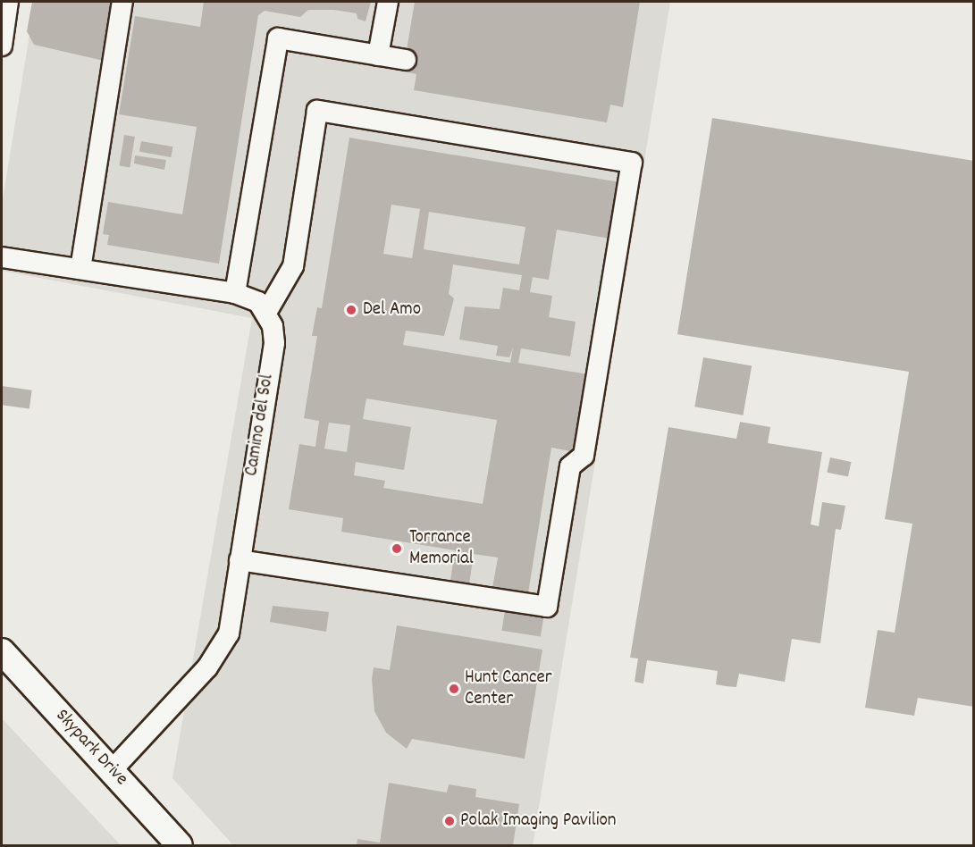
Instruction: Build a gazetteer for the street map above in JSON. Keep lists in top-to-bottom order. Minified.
{"streets":{"main road":["Skypark Drive"],"street":["Camino del Sol"]},"crossings":[["Camino del Sol","Skypark Drive"]],"places":["Del Amo","Torrance Memorial","Hunt Cancer Center","Polak Imaging Pavilion"]}
